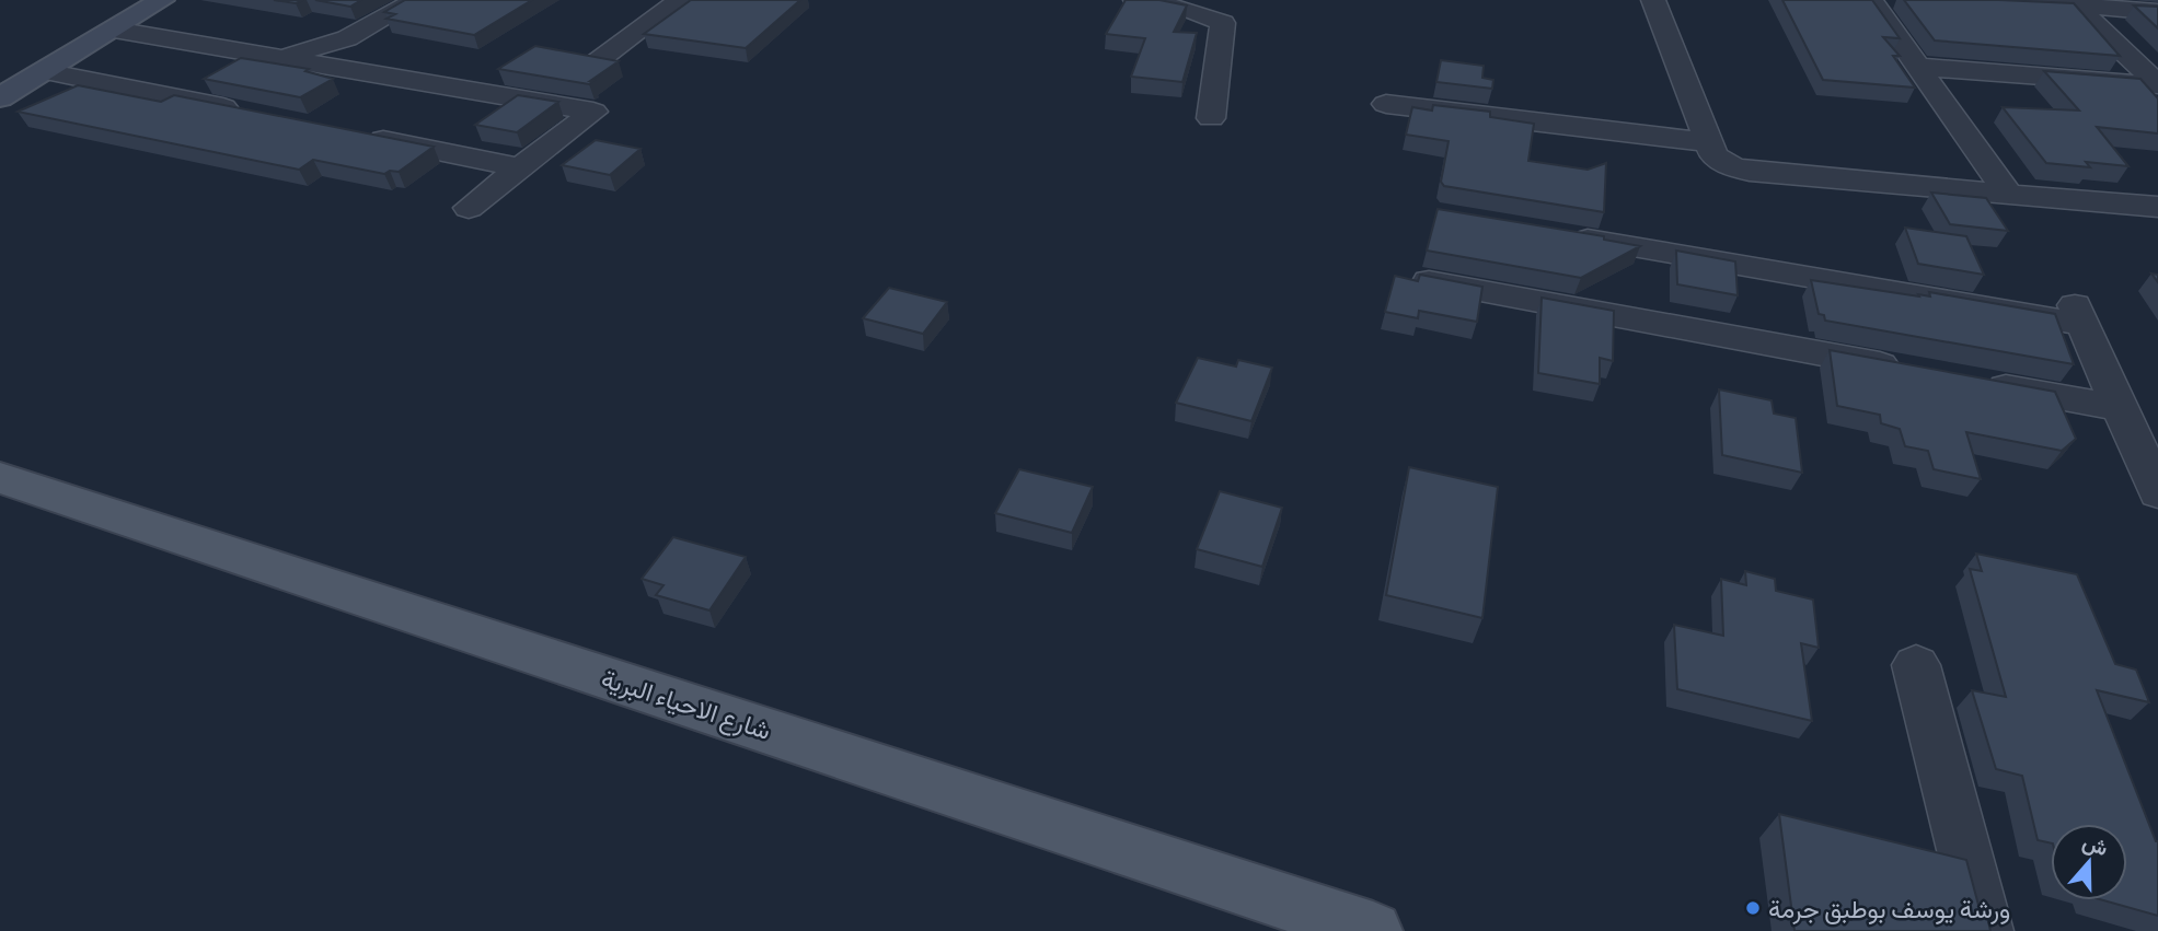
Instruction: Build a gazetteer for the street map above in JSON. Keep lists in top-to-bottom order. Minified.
{"streets":{"main road":["شارع الاحياء البرية"]},"places":["ورشة يوسف بوطبق جرمة"],"north":"top"}
